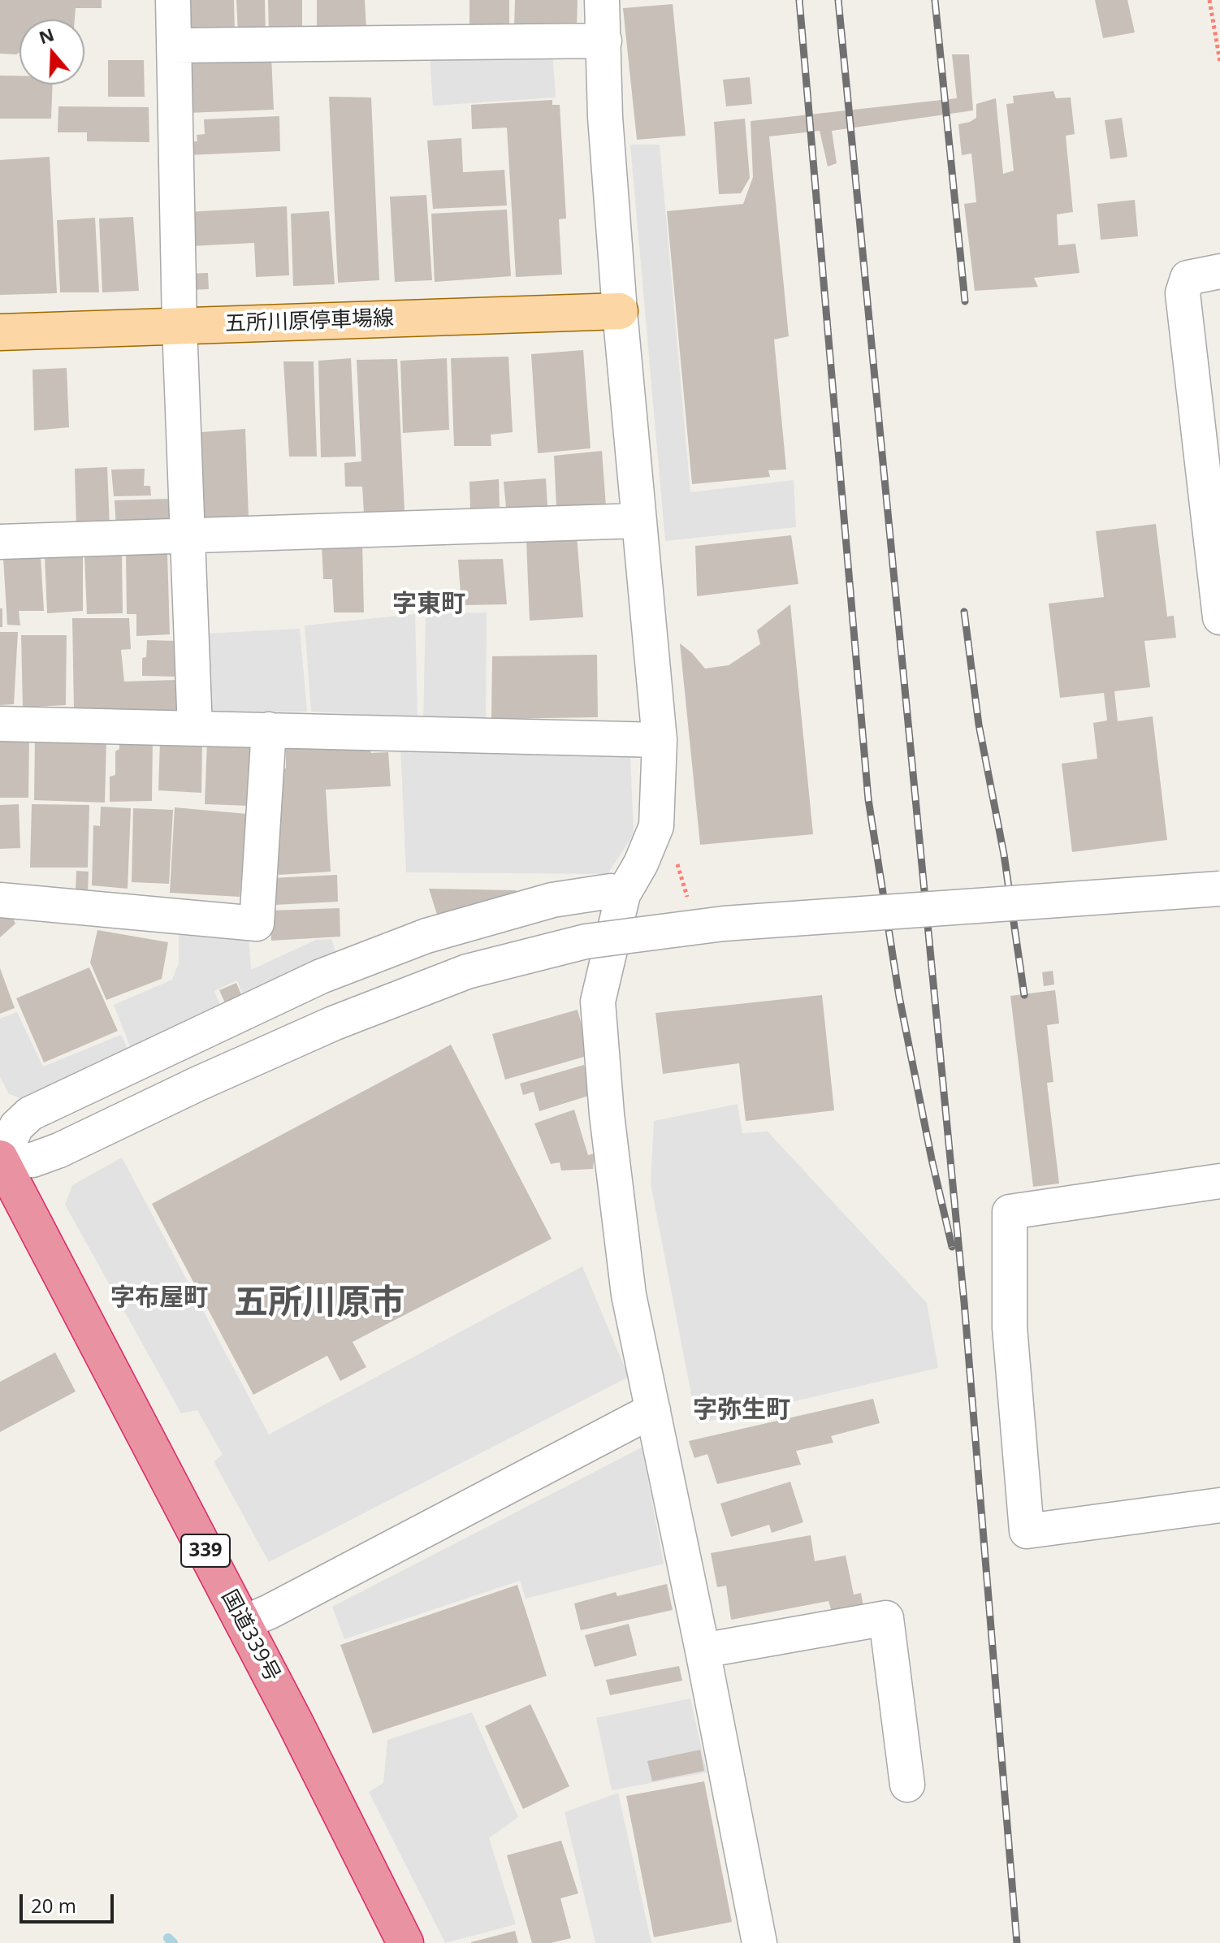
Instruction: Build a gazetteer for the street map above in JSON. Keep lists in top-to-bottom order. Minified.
{"streets":{"highway":["339","国道339号"],"main road":["五所川原停車場線"]},"districts":["字東町","字布屋町","五所川原市","字弥生町"],"scale_bar":"20 m","north":"top"}
